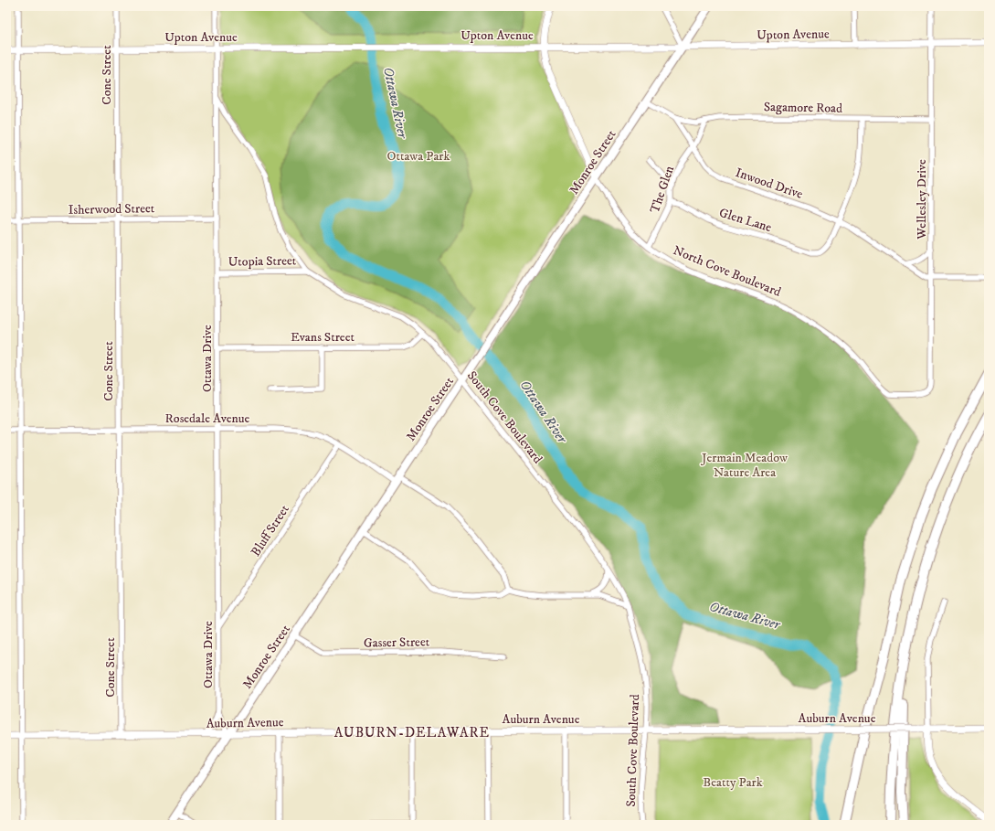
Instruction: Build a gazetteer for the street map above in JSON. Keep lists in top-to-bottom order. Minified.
{"streets":{"main road":["Monroe Street"],"street":["Upton Avenue","Cone Street","Sagamore Road","Inwood Drive","The Glen","Wellesley Drive","Isherwood Street","Glen Lane","Utopia Street","North Cove Boulevard","Evans Street","Ottawa Drive","South Cove Boulevard","Rosedale Avenue","Bluff Street","Gasser Street","Auburn Avenue"]},"crossings":[["Upton Avenue","Cone Street"],["Upton Avenue","Monroe Street"],["Upton Avenue","Wellesley Drive"],["Upton Avenue","North Cove Boulevard"],["Upton Avenue","Ottawa Drive"],["Cone Street","Isherwood Street"],["Cone Street","Rosedale Avenue"],["Cone Street","Auburn Avenue"],["Sagamore Road","Inwood Drive"],["Sagamore Road","The Glen"],["Sagamore Road","Wellesley Drive"],["Monroe Street","Inwood Drive"],["Monroe Street","North Cove Boulevard"],["Monroe Street","Ottawa Drive"],["Monroe Street","South Cove Boulevard"],["Monroe Street","Rosedale Avenue"],["Monroe Street","Gasser Street"],["Monroe Street","Auburn Avenue"],["Inwood Drive","The Glen"],["Inwood Drive","Wellesley Drive"],["Inwood Drive","Glen Lane"],["The Glen","Glen Lane"],["The Glen","North Cove Boulevard"],["Wellesley Drive","North Cove Boulevard"],["Isherwood Street","Ottawa Drive"],["Utopia Street","Ottawa Drive"],["Utopia Street","South Cove Boulevard"],["Evans Street","Ottawa Drive"],["Evans Street","South Cove Boulevard"],["Ottawa Drive","South Cove Boulevard"],["Ottawa Drive","Rosedale Avenue"],["Ottawa Drive","Bluff Street"],["Ottawa Drive","Auburn Avenue"],["South Cove Boulevard","Auburn Avenue"],["Rosedale Avenue","Bluff Street"]],"districts":["AUBURN-DELAWARE"],"water":["Ottawa River"],"parks":["Ottawa Park","Jermain Meadow Nature Area","Beatty Park"]}
